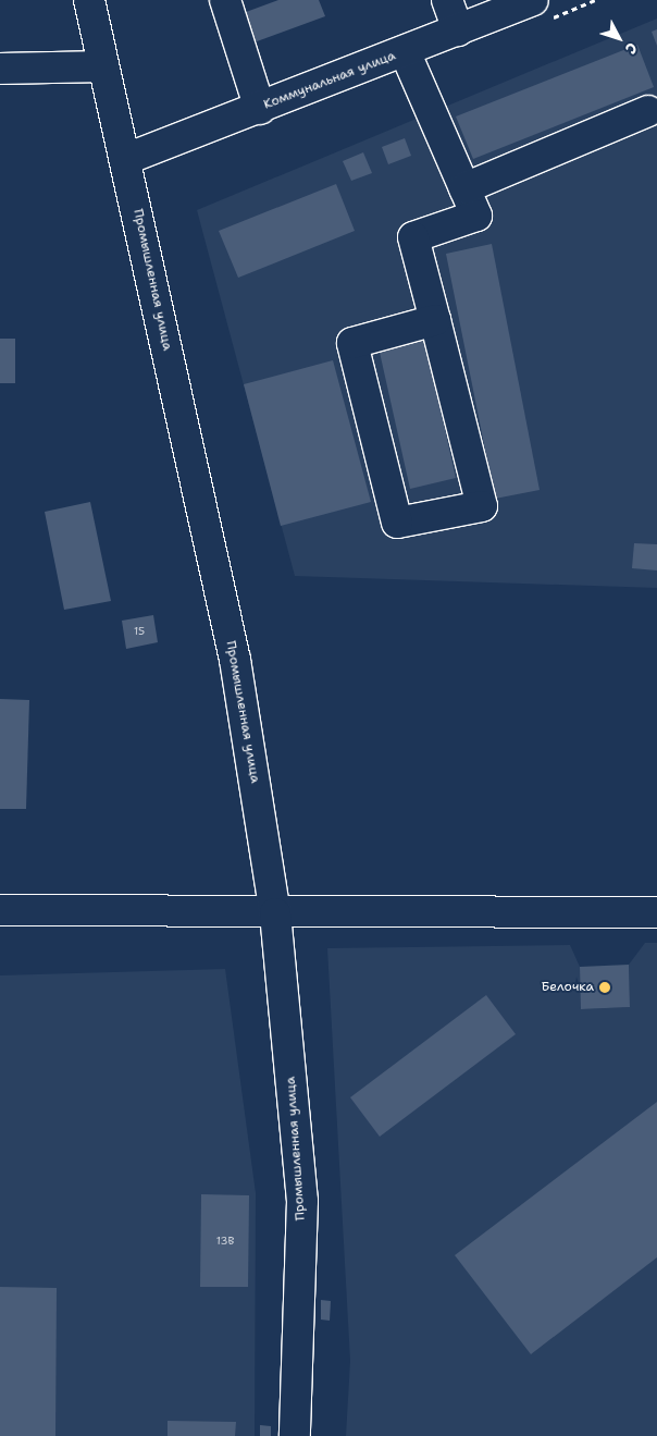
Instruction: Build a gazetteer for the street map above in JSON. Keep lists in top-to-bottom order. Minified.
{"streets":{"main road":["Коммунальная улица","Промышленная улица"]},"crossings":[["Коммунальная улица","Промышленная улица"]],"places":["Белочка"],"house_numbers":["15","13В"],"north":"bottom right"}
